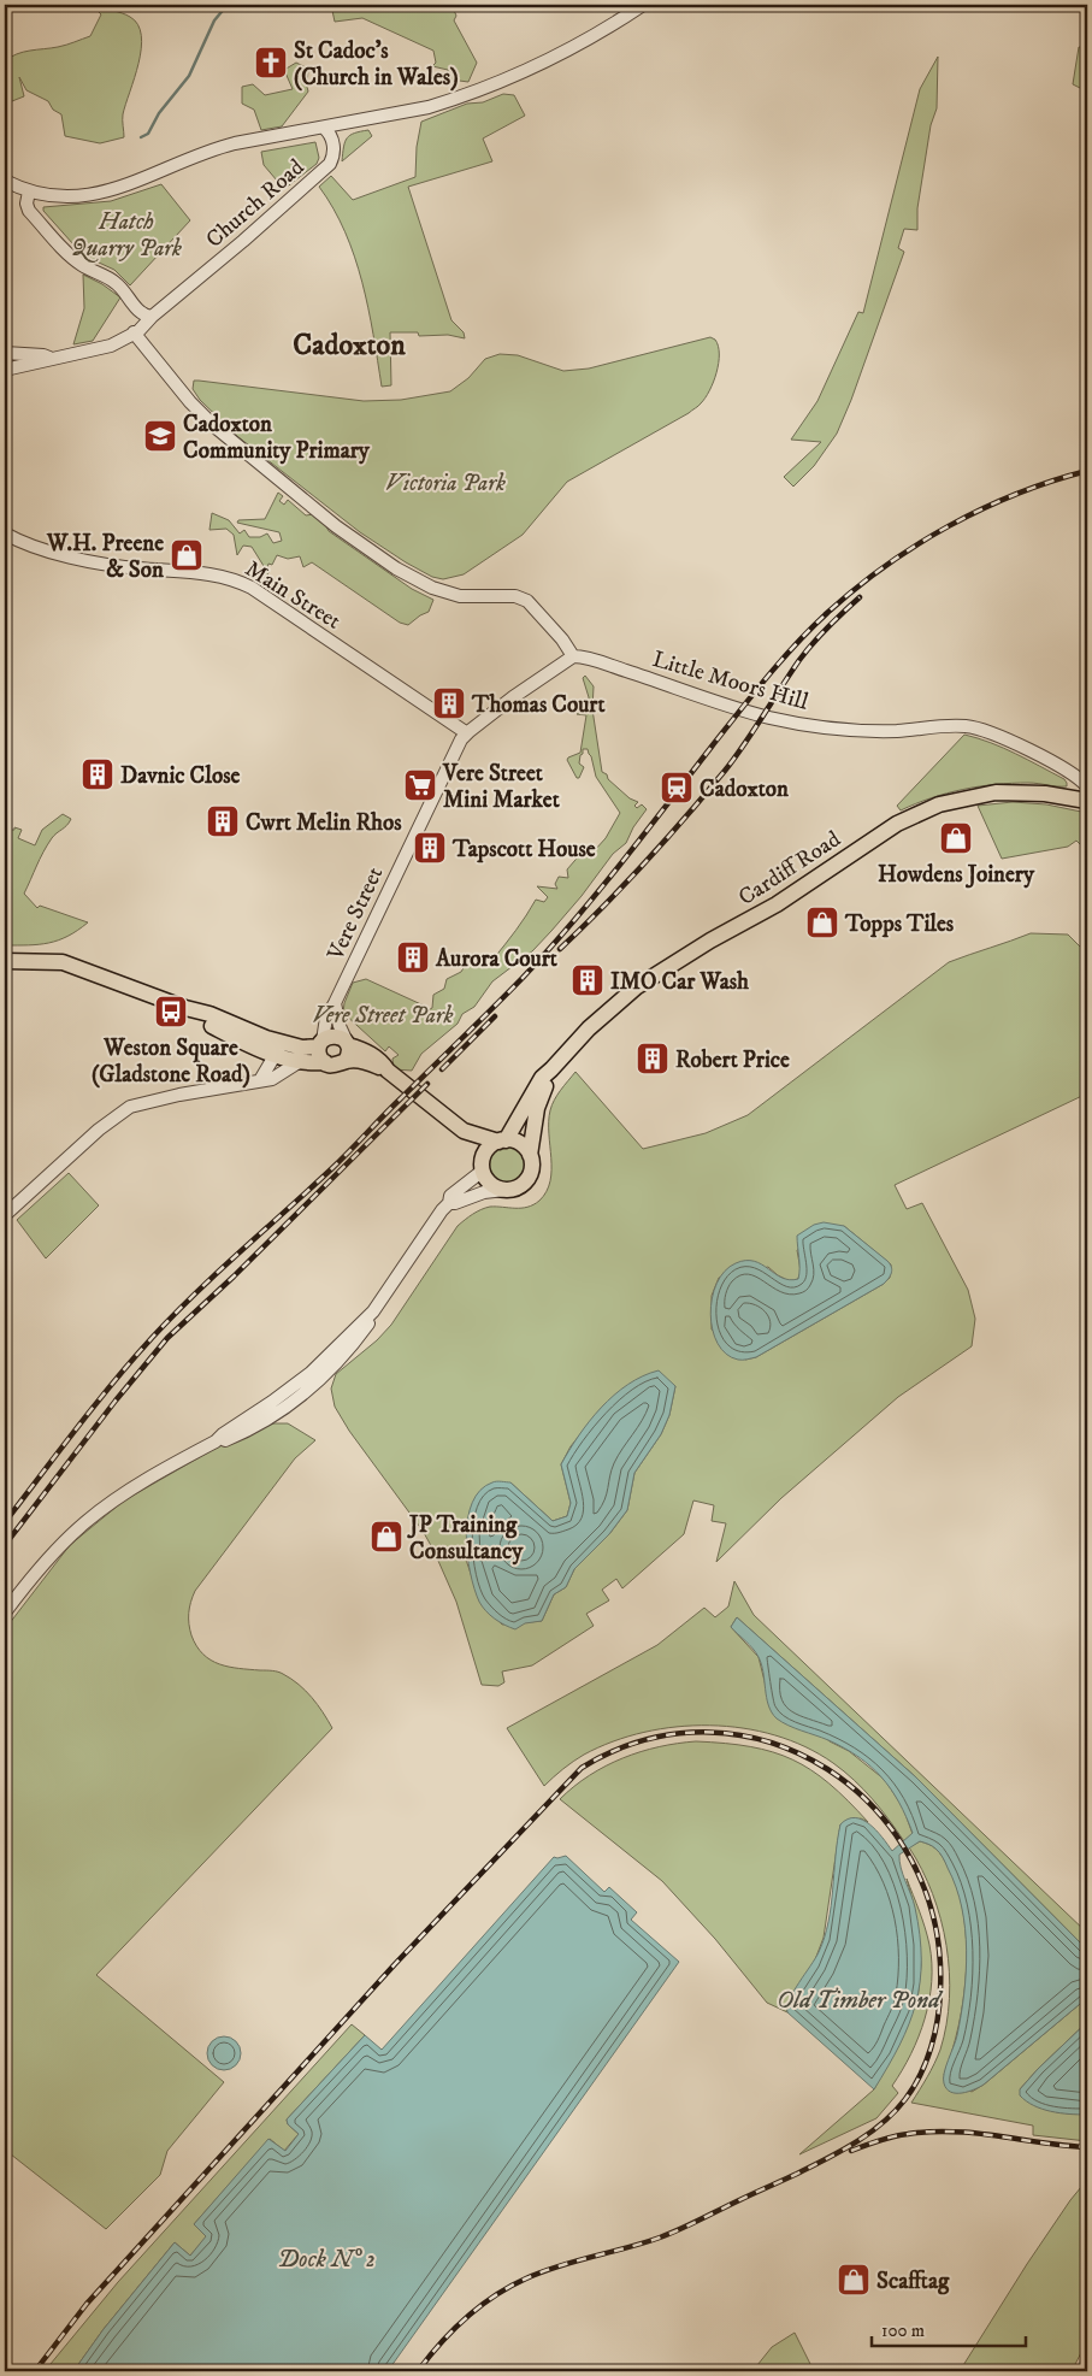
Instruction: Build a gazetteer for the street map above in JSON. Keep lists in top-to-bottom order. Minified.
{"streets":{"main road":["Cardiff Road"],"street":["Church Road","Main Street","Little Moors Hill","Vere Street"]},"crossings":[["Main Street","Vere Street"],["Little Moors Hill","Vere Street"]],"districts":["Cadoxton"],"water":["Old Timber Pond","Dock Nº 2"],"parks":["Hatch Quarry Park","Victoria Park","Vere Street Park"],"places":{"church":["St Cadoc's (Church in Wales)"],"school or university":["Cadoxton Community Primary"],"shop":["W.H. Preene & Son","Howdens Joinery","Topps Tiles","JP Training Consultancy","Scafftag"],"building":["Thomas Court","Davnic Close","Cwrt Melin Rhos","Tapscott House","Aurora Court","IMO Car Wash","Robert Price"],"supermarket":["Vere Street Mini Market"],"station":["Cadoxton"],"bus stop":["Weston Square (Gladstone Road)"]},"scale_bar":"100 m"}
